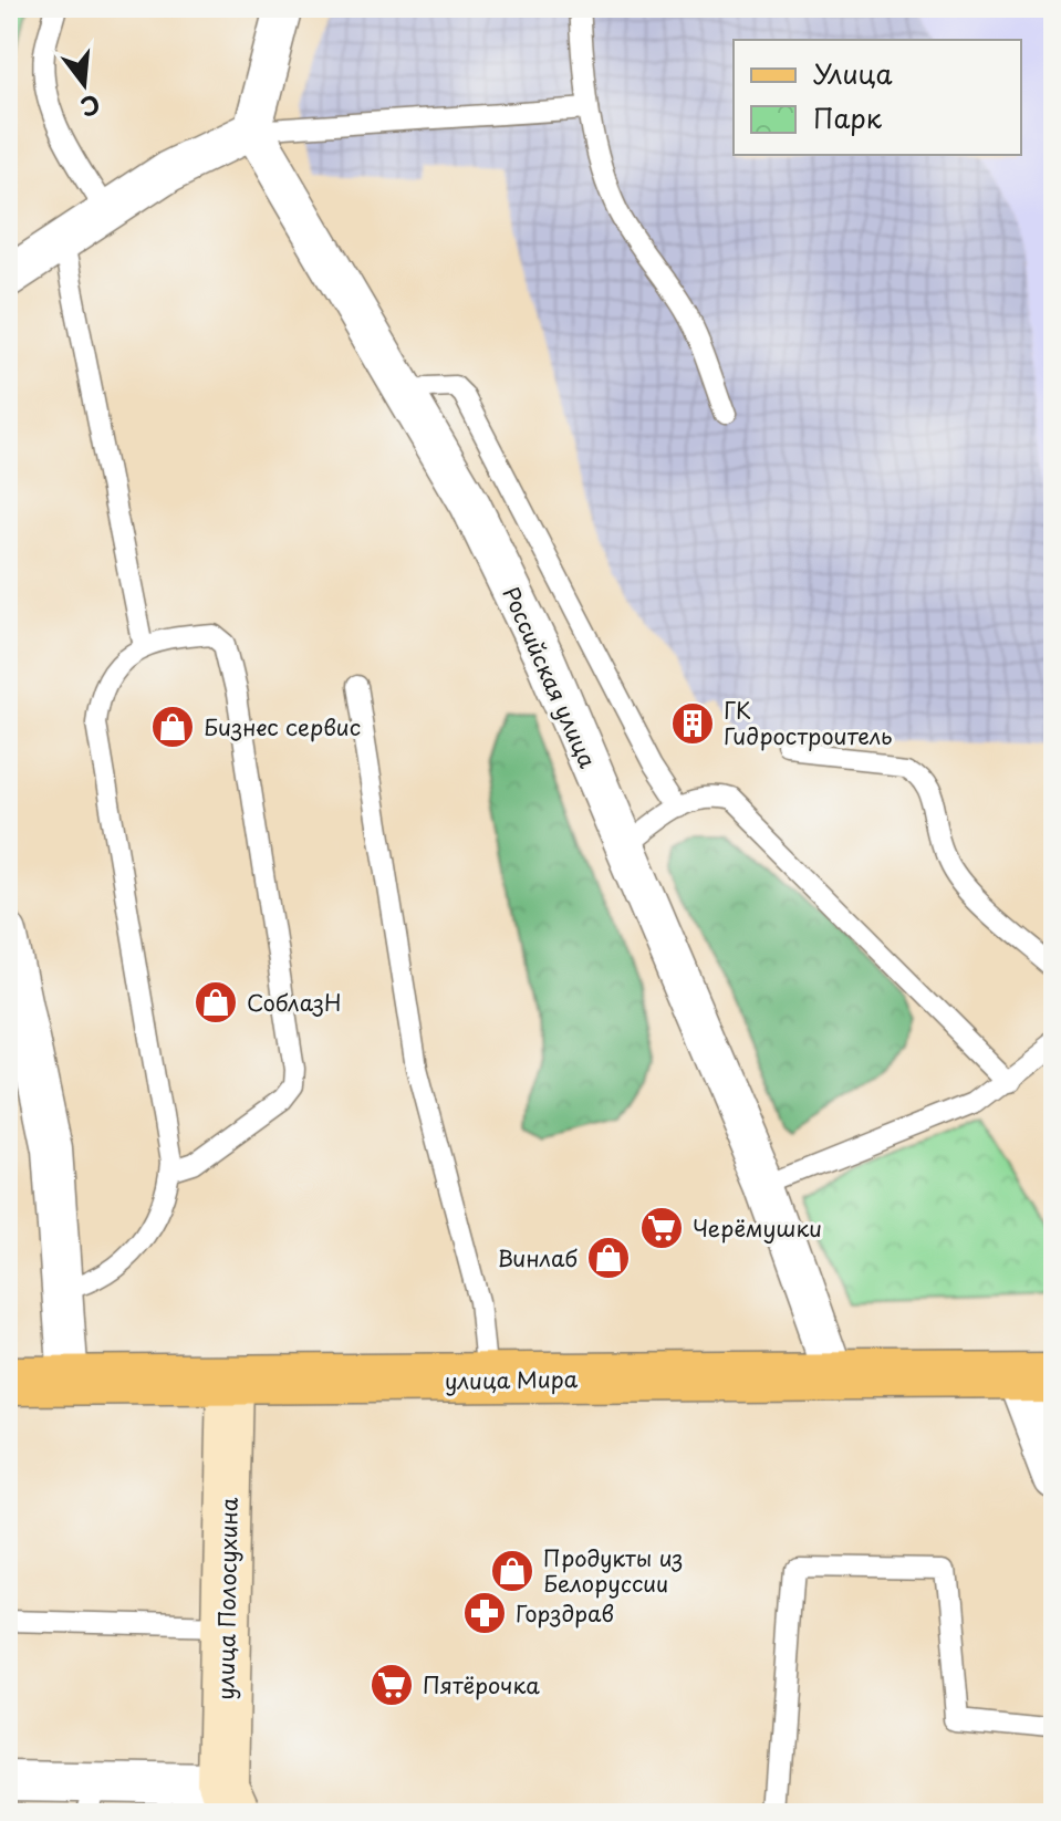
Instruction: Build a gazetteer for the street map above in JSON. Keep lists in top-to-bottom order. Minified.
{"streets":{"main road":["улица Мира"],"street":["Российская улица","улица Полосухина"]},"crossings":[["Российская улица","улица Мира"],["улица Мира","улица Полосухина"]],"places":{"building":["ГК Гидростроитель"],"shop":["Бизнес сервис","СоблазН","Винлаб","Продукты из Белоруссии"],"supermarket":["Черёмушки","Пятёрочка"],"pharmacy":["Горздрав"]},"legend":["Улица","Парк"],"north":"bottom"}
